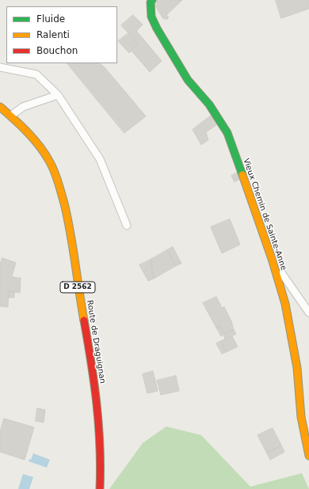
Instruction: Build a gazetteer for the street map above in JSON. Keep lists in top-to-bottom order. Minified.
{"streets":{"street":["Vieux Chemin de Sainte-Anne","D 2562","Route de Draguignan"]},"legend":["Fluide","Ralenti","Bouchon"]}
